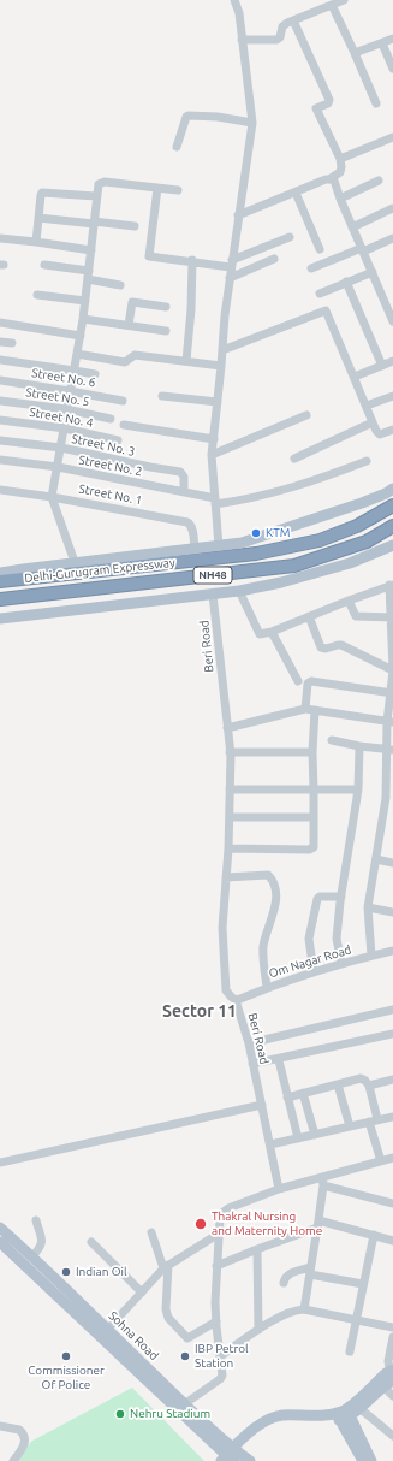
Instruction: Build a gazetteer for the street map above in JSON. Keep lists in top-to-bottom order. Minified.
{"streets":{"highway":["Delhi-Gurugram Expressway","NH48"],"main road":["Sohna Road"],"street":["Street No. 6","Street No. 5","Street No. 4","Street No. 3","Street No. 2","Street No. 1","Beri Road","Om Nagar Road"]},"crossings":[["Street No. 3","Street No. 2"],["Beri Road","Om Nagar Road"]],"districts":["Sector 11"],"places":["KTM","Thakral Nursing and Maternity Home","Indian Oil","Commissioner Of Police","IBP Petrol Station","Nehru Stadium"]}
